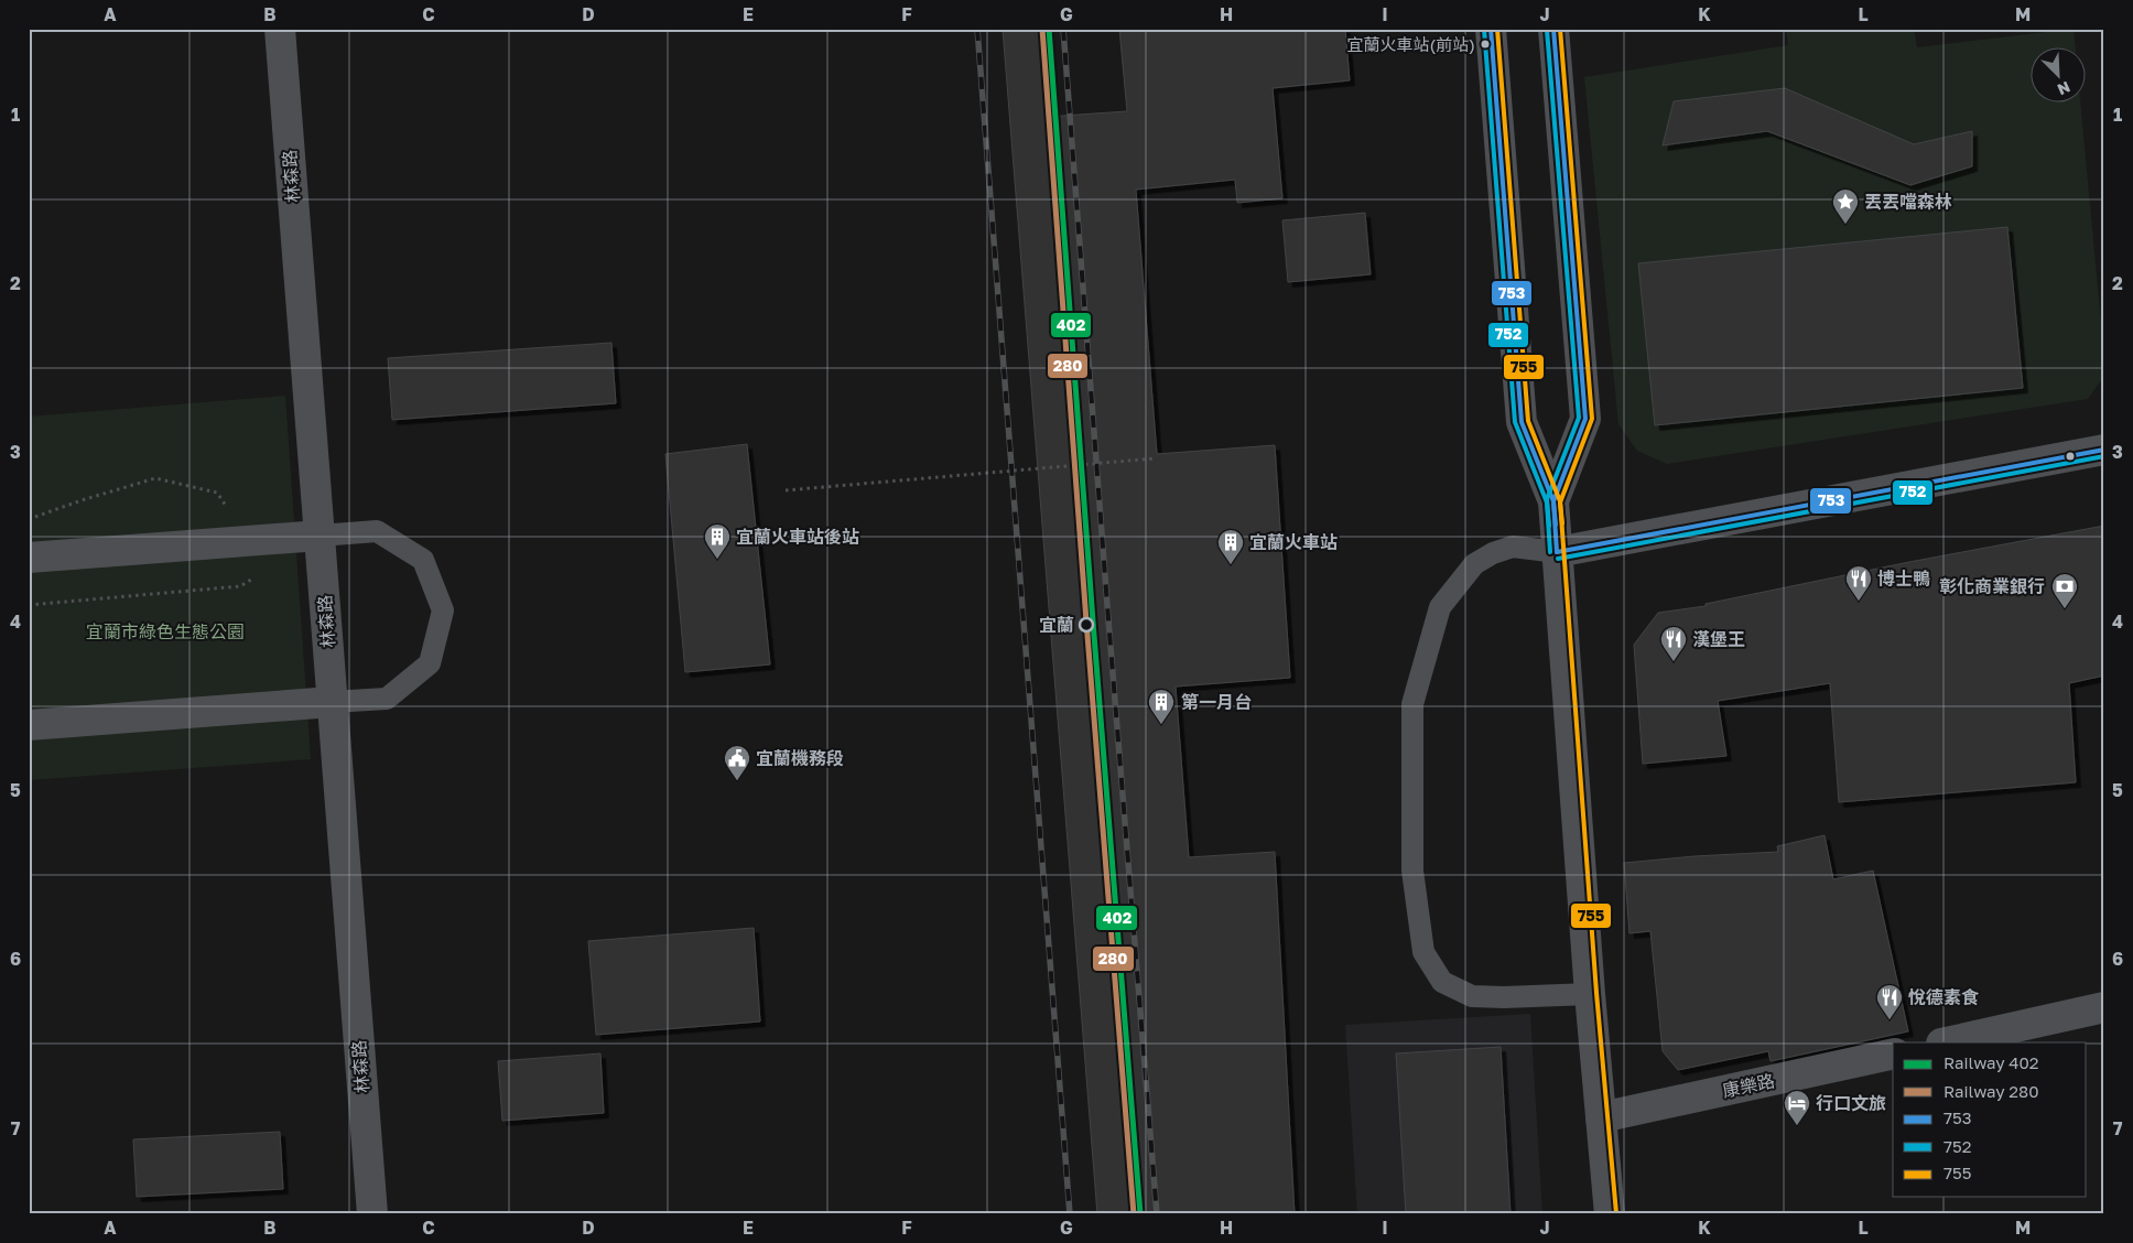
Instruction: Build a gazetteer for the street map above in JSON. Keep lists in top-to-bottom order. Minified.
{"streets":{"street":["林森路","康樂路"]},"parks":["宜蘭市綠色生態公園"],"places":{"other":["宜蘭火車站(前站)","宜蘭"],"place":["丟丟噹森林"],"building":["宜蘭火車站後站","宜蘭火車站","第一月台"],"restaurant":["博士鴨","漢堡王","悅德素食"],"bank":["彰化商業銀行"],"public building":["宜蘭機務段"],"hotel":["行口文旅"]},"lines":["rail line 402","rail line 280","transit line 753","transit line 752","transit line 755"],"legend":["Railway 402","Railway 280","753","752","755"],"north":"bottom right","grid":{"columns":["A","B","C","D","E","F","G","H","I","J","K","L","M"],"rows":["1","2","3","4","5","6","7"]}}
